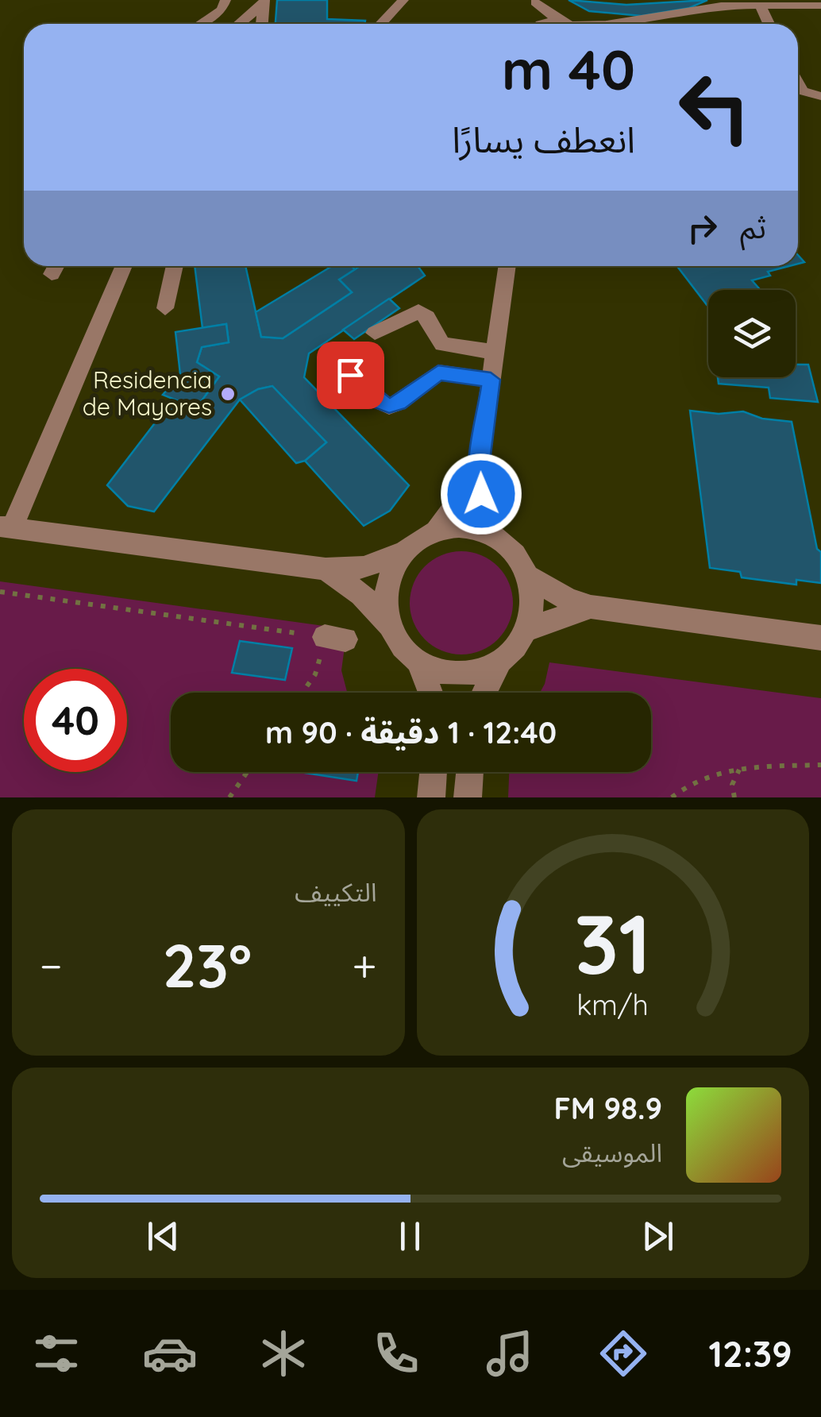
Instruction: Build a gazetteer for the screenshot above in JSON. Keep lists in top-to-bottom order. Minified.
{"places":["Residencia de Mayores"],"page":{"turn":["40 m","انعطف يسارًا"],"then":"ثم","limit":"40","trip":"12:40 · 1 دقيقة · 90 m","tile":"التكييف","heat":["−","23°","+"],"song":["98.9 FM","الموسيقى"],"tabs":"12:39","gauge":["31","km/h"]}}
